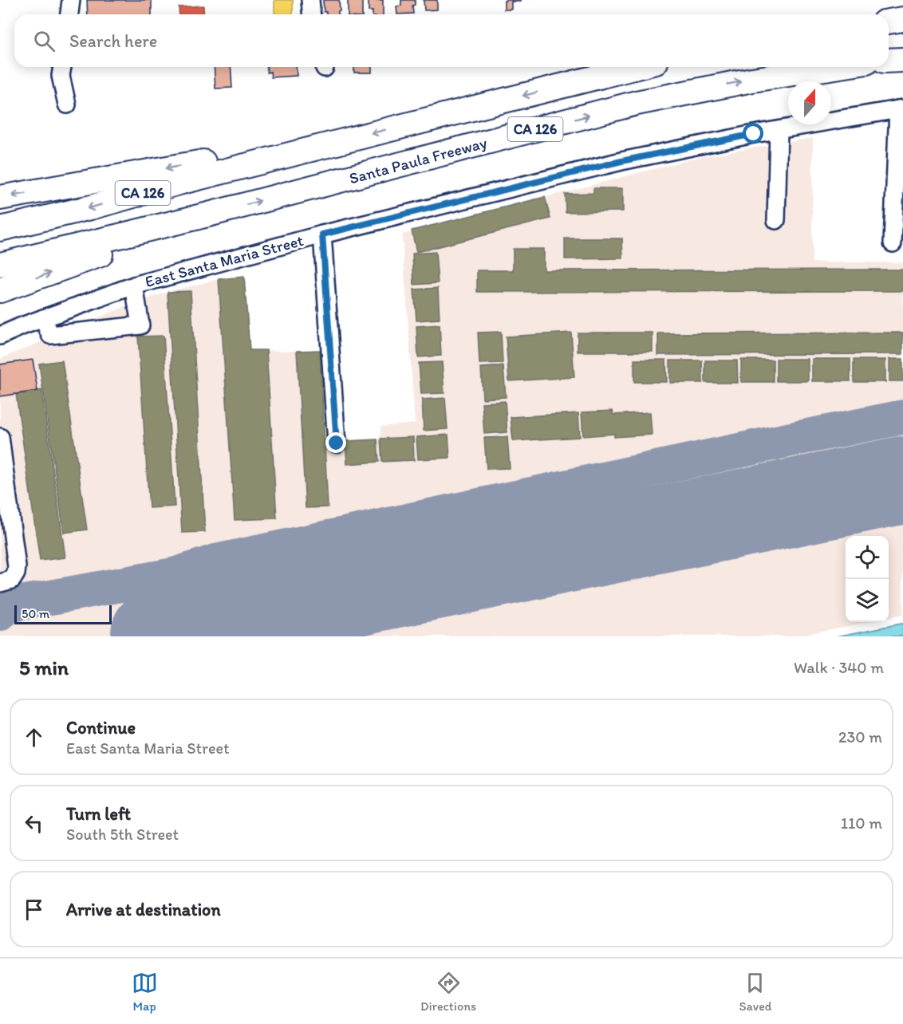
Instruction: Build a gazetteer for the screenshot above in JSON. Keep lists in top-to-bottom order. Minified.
{"streets":{"highway":["CA 126","Santa Paula Freeway"],"street":["East Santa Maria Street"]},"scale_bar":"50 m","north":"top","page":{"search":"Search here","scale":"50 m","heading":["5 min","Walk · 340 m"],"list":[["Continue","East Santa Maria Street","230 m"],["Turn left","South 5th Street","110 m"],"Arrive at destination"],"nav":["Map","Directions","Saved"]}}
